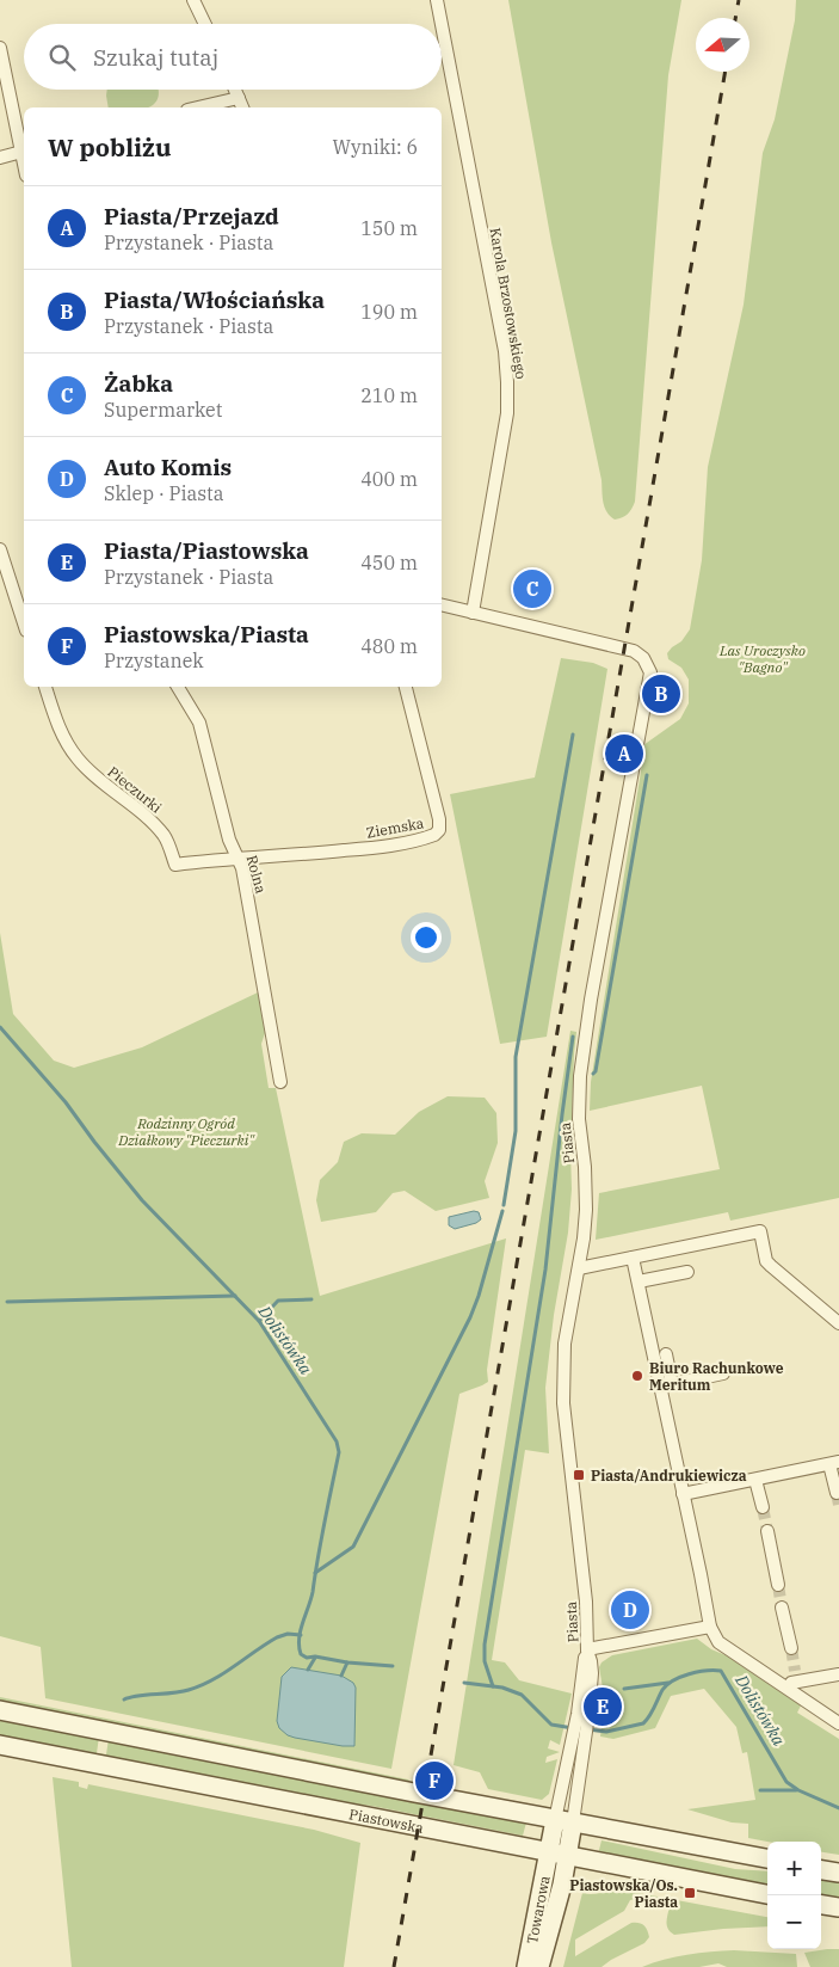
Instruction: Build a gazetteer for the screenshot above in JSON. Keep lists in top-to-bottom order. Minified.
{"streets":{"main road":["Piastowska","Towarowa"],"street":["Karola Brzostowskiego","Pieczurki","Ziemska","Rolna","Piasta"]},"crossings":[["Karola Brzostowskiego","Piasta"],["Pieczurki","Ziemska"],["Pieczurki","Rolna"],["Ziemska","Rolna"],["Piasta","Towarowa"],["Piastowska","Towarowa"]],"water":["Dolistówka"],"parks":["Las Uroczysko \"Bagno\"","Rodzinny Ogród Działkowy \"Pieczurki\""],"places":{"other":["Biuro Rachunkowe Meritum"],"transit":["Piasta/Andrukiewicza","Piastowska/Os. Piasta"]},"north":"left","page":{"search":"Szukaj tutaj","heading":["W pobliżu","Wyniki: 6"],"list":[{"mark":"A","name":"Piasta/Przejazd","note":"Przystanek · Piasta","value":"150 m"},{"mark":"B","name":"Piasta/Włościańska","note":"Przystanek · Piasta","value":"190 m"},{"mark":"C","name":"Żabka","note":"Supermarket","value":"210 m"},{"mark":"D","name":"Auto Komis","note":"Sklep · Piasta","value":"400 m"},{"mark":"E","name":"Piasta/Piastowska","note":"Przystanek · Piasta","value":"450 m"},{"mark":"F","name":"Piastowska/Piasta","note":"Przystanek","value":"480 m"}],"pins":["C","B","A","D","E","F"],"map_buttons":["+","−"]}}
